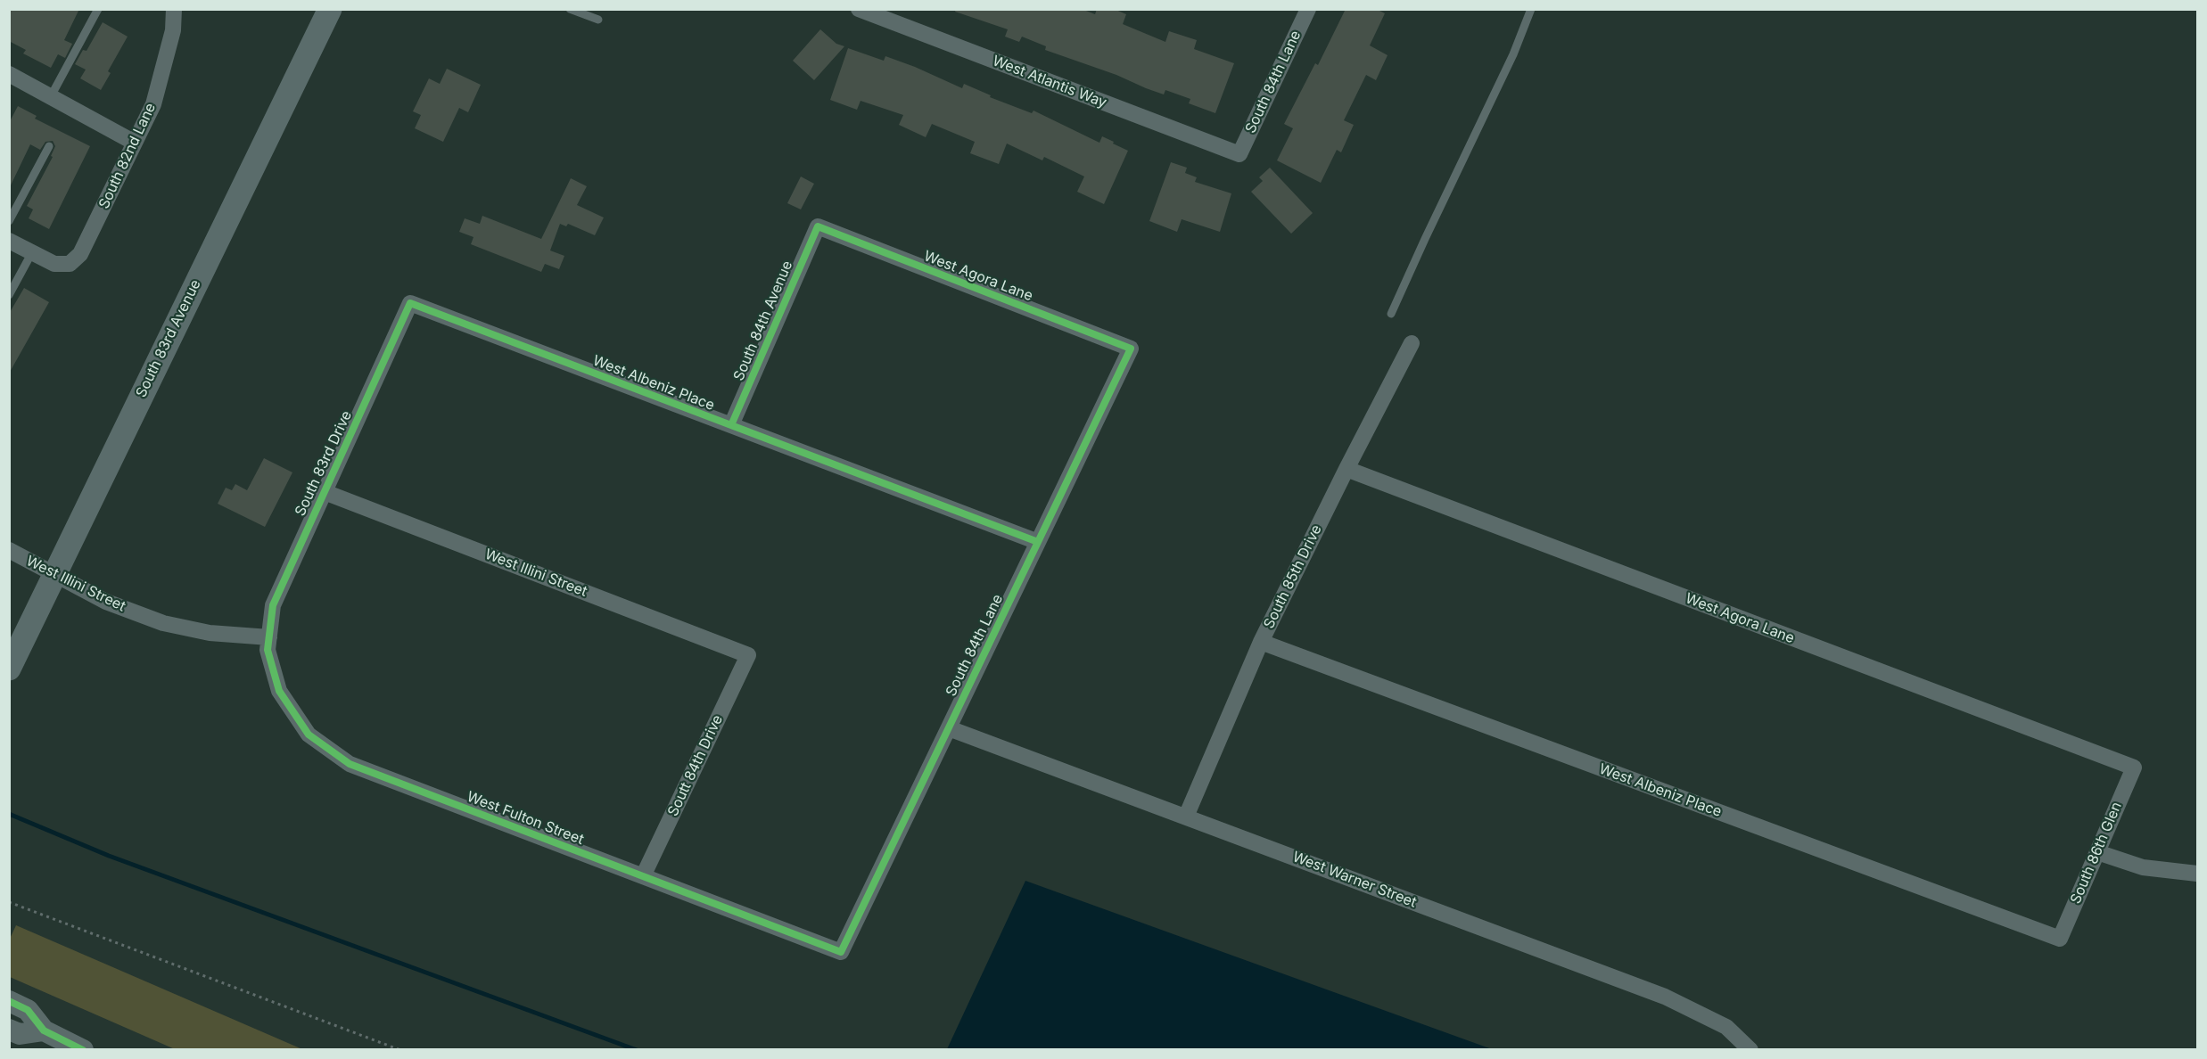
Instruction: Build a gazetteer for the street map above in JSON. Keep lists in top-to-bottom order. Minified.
{"streets":{"main road":["South 83rd Avenue"],"street":["West Atlantis Way","South 84th Lane","South 82nd Lane","West Agora Lane","South 84th Avenue","West Albeniz Place","South 83rd Drive","West Illini Street","South 85th Drive","Soutt 84th Drive","West Fulton Street","South 86th Glen","West Warner Street"]},"crossings":[["West Atlantis Way","South 84th Lane"],["South 84th Lane","West Agora Lane"],["South 84th Lane","West Albeniz Place"],["South 84th Lane","West Fulton Street"],["South 84th Lane","West Warner Street"],["West Agora Lane","South 84th Avenue"],["West Agora Lane","South 85th Drive"],["West Agora Lane","South 86th Glen"],["South 84th Avenue","West Albeniz Place"],["South 83rd Avenue","West Illini Street"],["West Albeniz Place","South 83rd Drive"],["West Albeniz Place","South 85th Drive"],["West Albeniz Place","South 86th Glen"],["South 83rd Drive","West Illini Street"],["South 83rd Drive","West Fulton Street"],["West Illini Street","Soutt 84th Drive"],["West Illini Street","West Fulton Street"],["South 85th Drive","West Warner Street"],["Soutt 84th Drive","West Fulton Street"]]}
